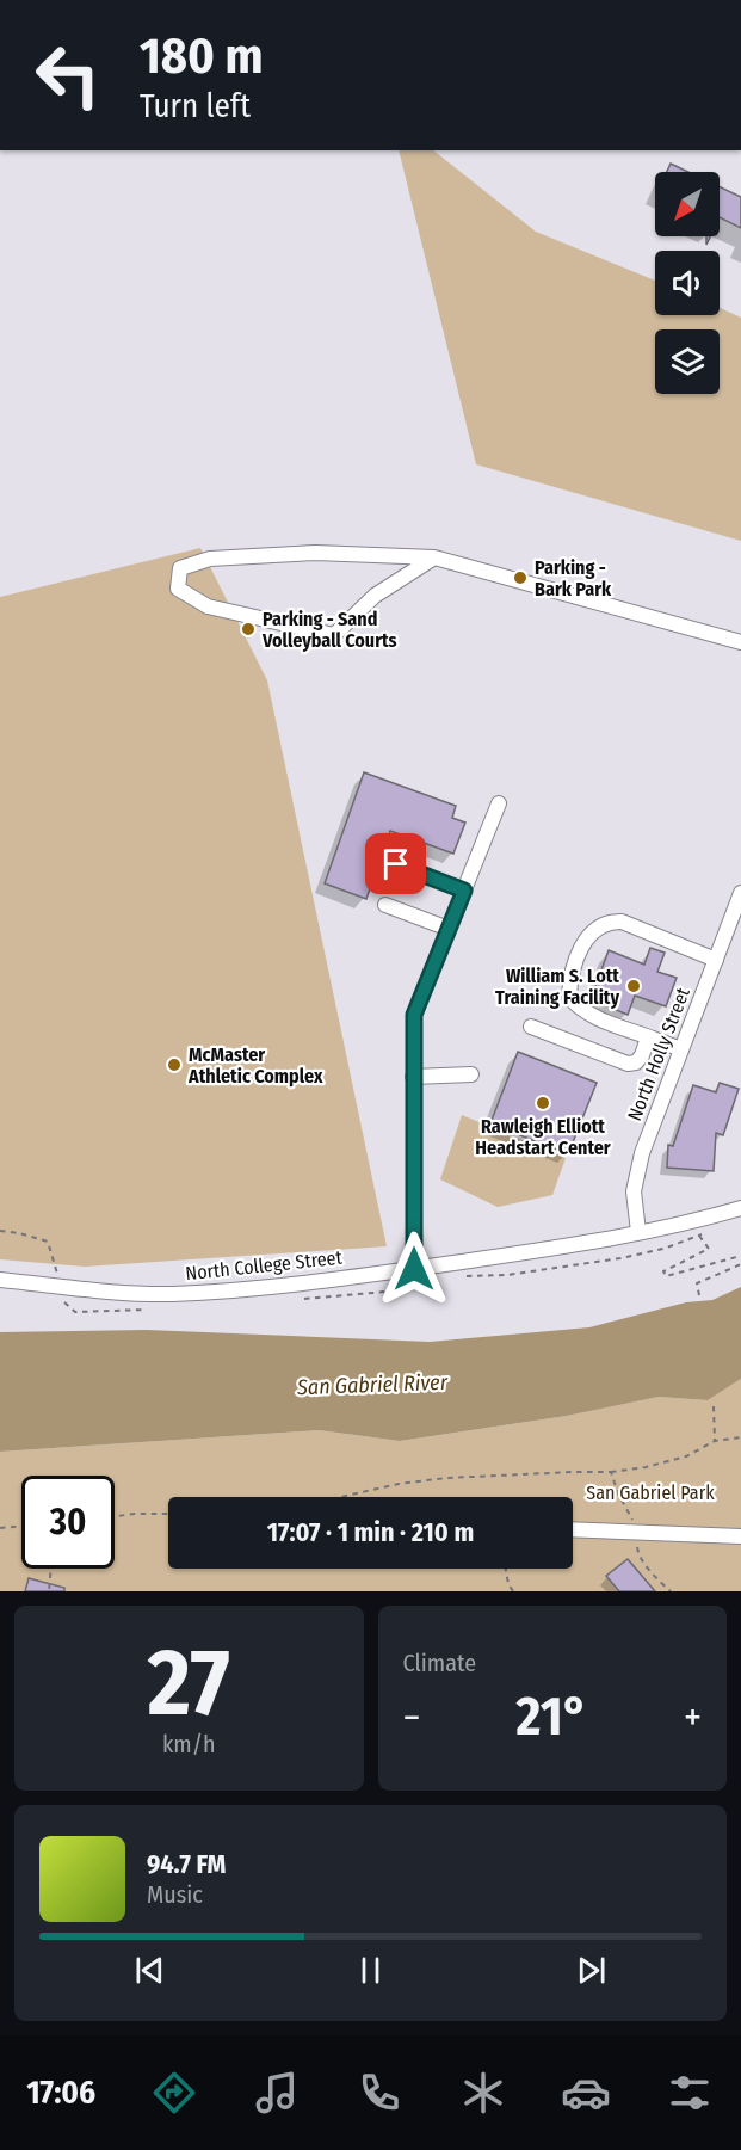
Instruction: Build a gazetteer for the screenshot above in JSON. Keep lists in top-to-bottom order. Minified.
{"streets":{"street":["North Holly Street","North College Street"]},"crossings":[["North Holly Street","North College Street"]],"water":["San Gabriel River"],"parks":["San Gabriel Park"],"places":["Parking - Bark Park","Parking - Sand Volleyball Courts","William S. Lott Training Facility","McMaster Athletic Complex","Rawleigh Elliott Headstart Center"],"north":"bottom left","page":{"turn":["180 m","Turn left"],"limit":"30","trip":"17:07 · 1 min · 210 m","tile":[["27","km/h"],"Climate"],"heat":["−","21°","+"],"song":["94.7 FM","Music"],"tabs":"17:06"}}
